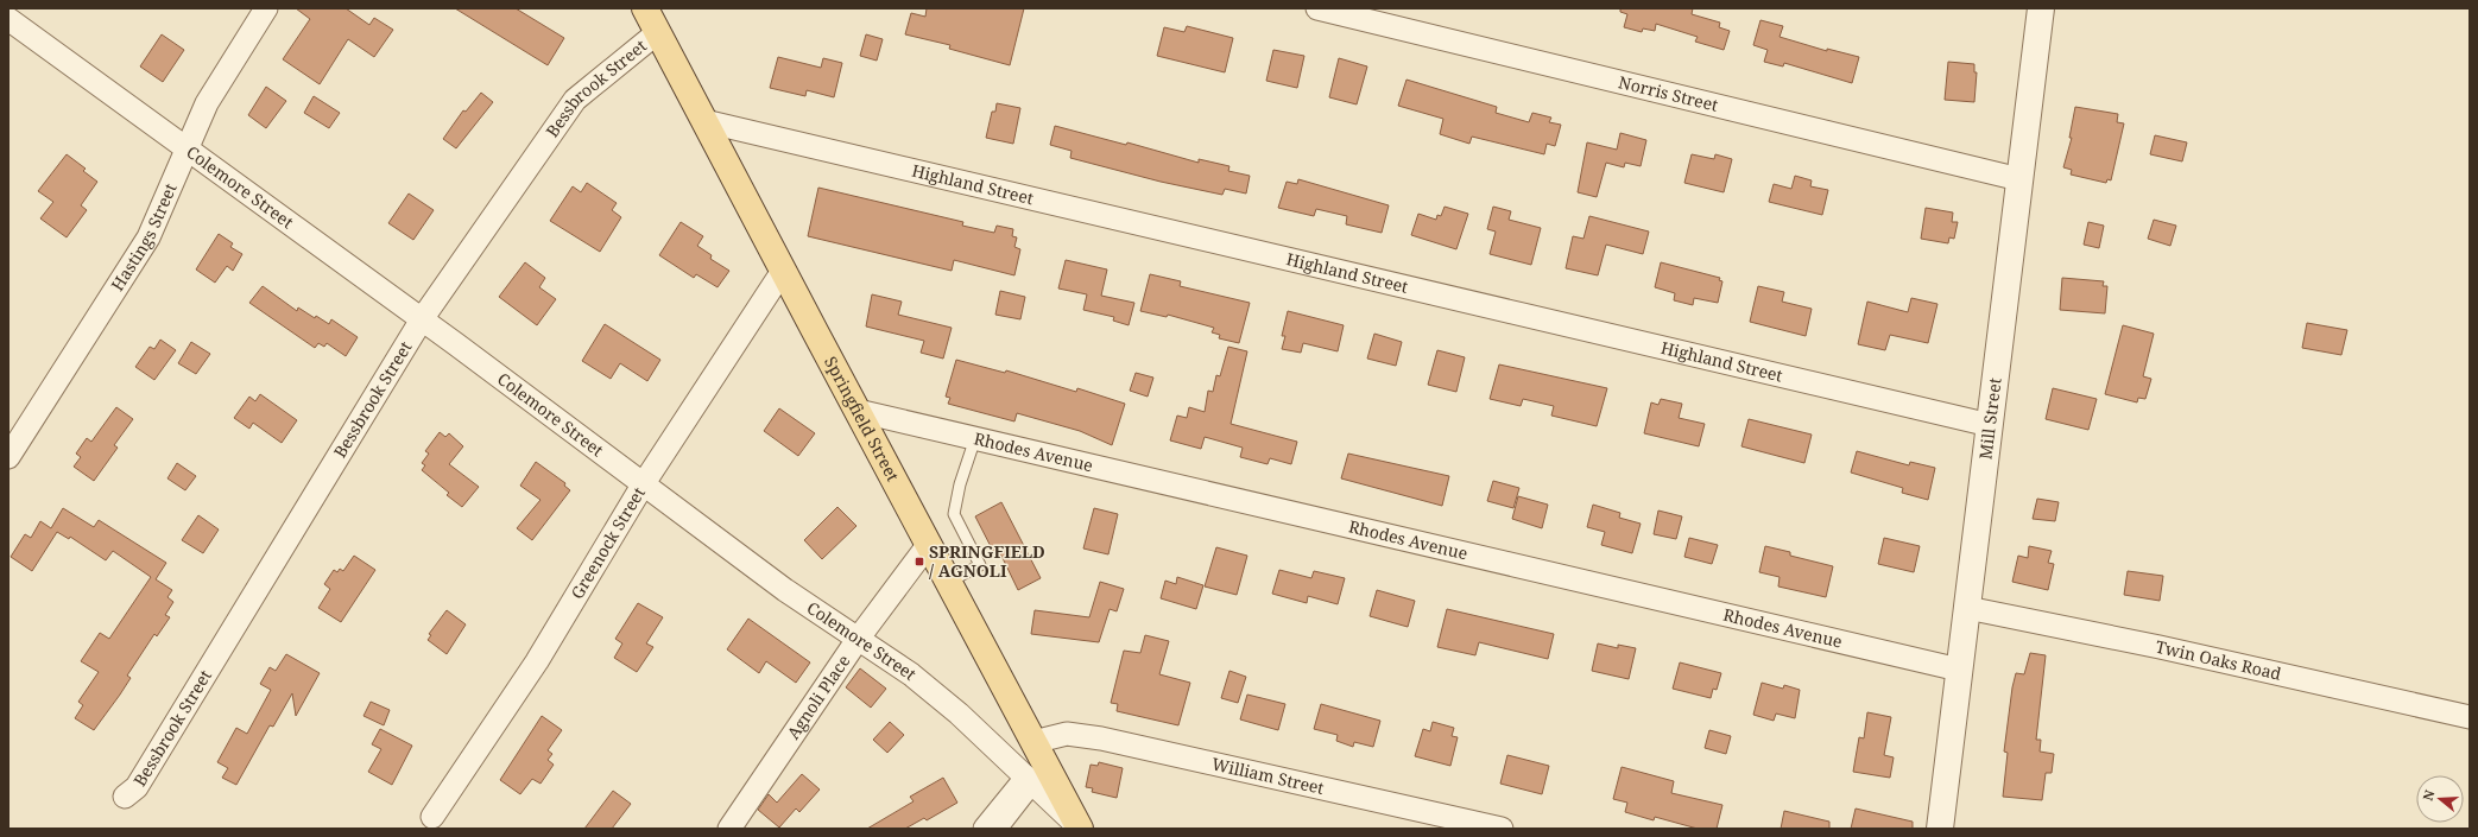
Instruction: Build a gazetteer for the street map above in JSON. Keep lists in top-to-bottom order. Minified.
{"streets":{"main road":["Springfield Street"],"street":["Bessbrook Street","Norris Street","Highland Street","Colemore Street","Hastings Street","Mill Street","Rhodes Avenue","Greenock Street","Twin Oaks Road","Agnoli Place","William Street"]},"crossings":[["Bessbrook Street","Colemore Street"],["Bessbrook Street","Springfield Street"],["Norris Street","Mill Street"],["Highland Street","Mill Street"],["Highland Street","Springfield Street"],["Colemore Street","Hastings Street"],["Colemore Street","Springfield Street"],["Colemore Street","Greenock Street"],["Colemore Street","Agnoli Place"],["Mill Street","Rhodes Avenue"],["Mill Street","Twin Oaks Road"],["Springfield Street","Rhodes Avenue"],["Springfield Street","Greenock Street"],["Springfield Street","Agnoli Place"],["Springfield Street","William Street"]],"places":{"transit":["SPRINGFIELD / AGNOLI"]},"north":"left"}
